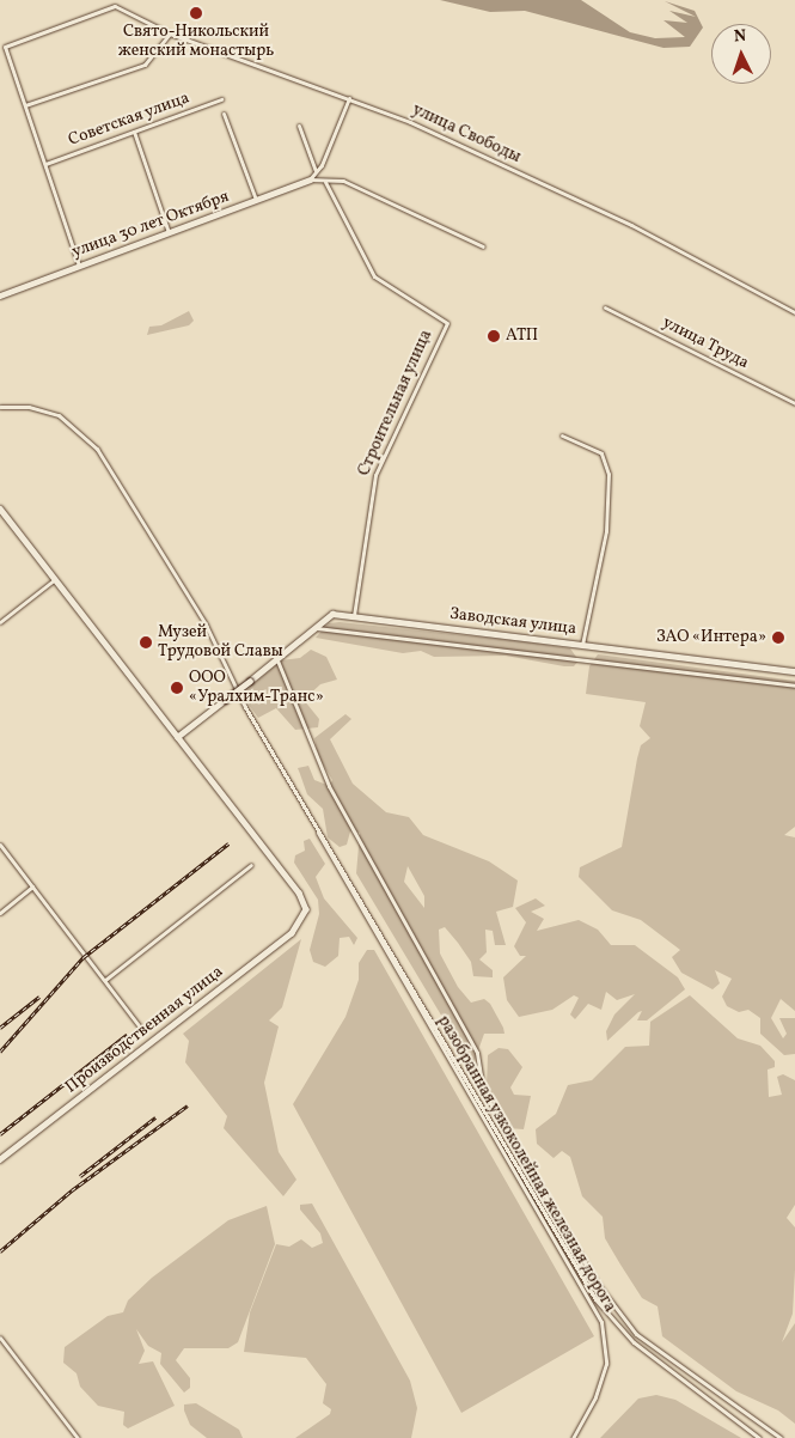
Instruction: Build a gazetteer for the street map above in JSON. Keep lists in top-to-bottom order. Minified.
{"streets":{"main road":["улица 30 лет Октября","Заводская улица","Производственная улица"],"street":["Советская улица","улица Свободы","улица Труда","Строительная улица","разобранная узкоколейная железная дорога"]},"crossings":[["Строительная улица","Заводская улица"],["Заводская улица","Производственная улица"]],"places":["Свято-Никольский женский монастырь","АТП","ЗАО «Интера»","Музей Трудовой Славы","ООО «Уралхим-Транс»"],"north":"top"}
